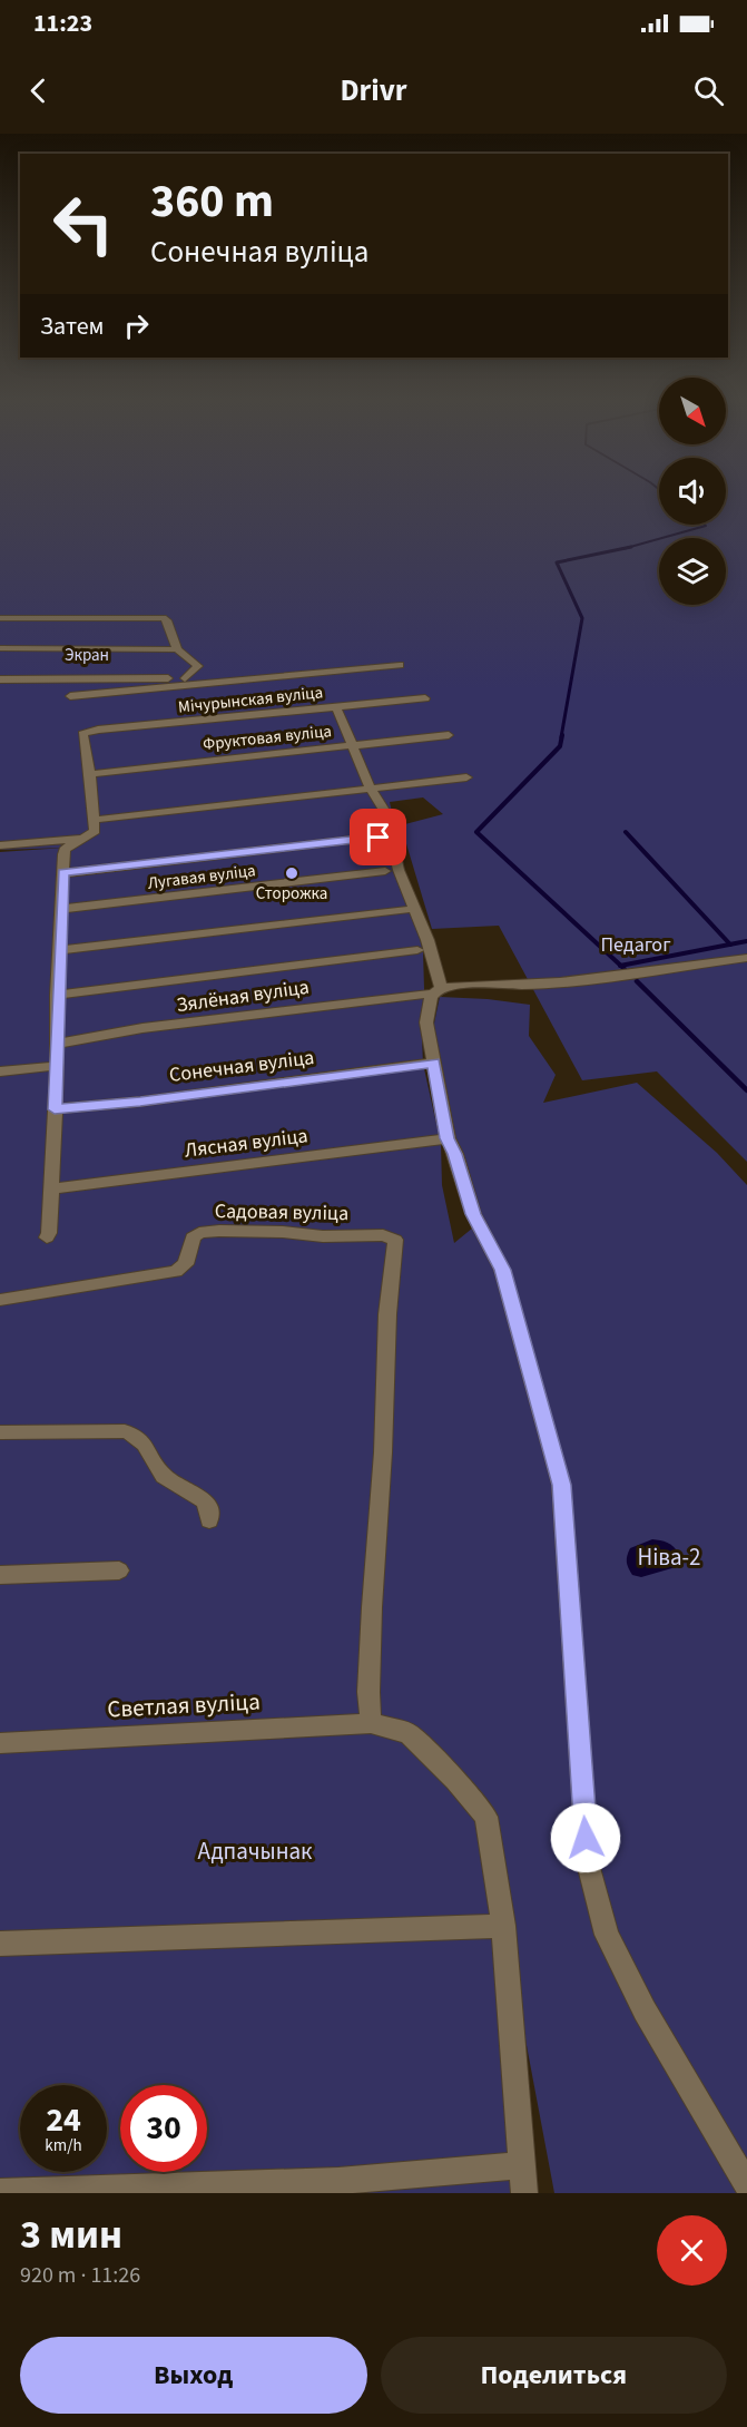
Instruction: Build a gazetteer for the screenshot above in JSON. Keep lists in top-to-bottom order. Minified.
{"streets":{"street":["Мічурынская вуліца","Фруктовая вуліца","Лугавая вуліца","Зялёная вуліца","Сонечная вуліца","Лясная вуліца","Садовая вуліца","Светлая вуліца"]},"crossings":[["Мічурынская вуліца","Фруктовая вуліца"],["Садовая вуліца","Светлая вуліца"]],"parks":["Экран","Педагог","Ніва-2","Адпачынак"],"places":["Сторожка"],"north":"bottom right","page":{"status":"11:23","header":"Drivr","turn":["360 m","Сонечная вуліца"],"then":"Затем","speed":"24 km/h","limit":"30","heading":["3 мин","920 m · 11:26"],"buttons":["Выход","Поделиться"]}}
